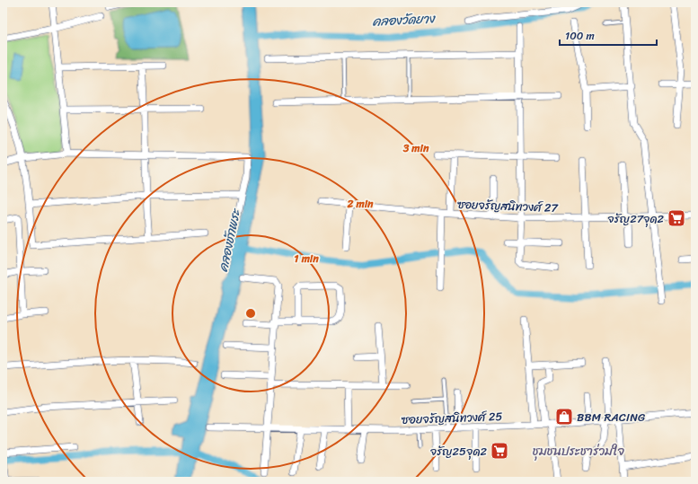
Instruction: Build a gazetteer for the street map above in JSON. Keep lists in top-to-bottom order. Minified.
{"streets":{"street":["ซอยจรัญสนิทวงศ์ 27","ซอยจรัญสนิทวงศ์ 25"]},"districts":["ชุมชนประชาร่วมใจ"],"water":["คลองวัดยาง","คลองชักพระ"],"places":{"supermarket":["จรัญ27จุด2","จรัญ25จุด2"],"shop":["BBM RACING"]},"scale_bar":"100 m","rings":["3 min","2 min","1 min"]}
